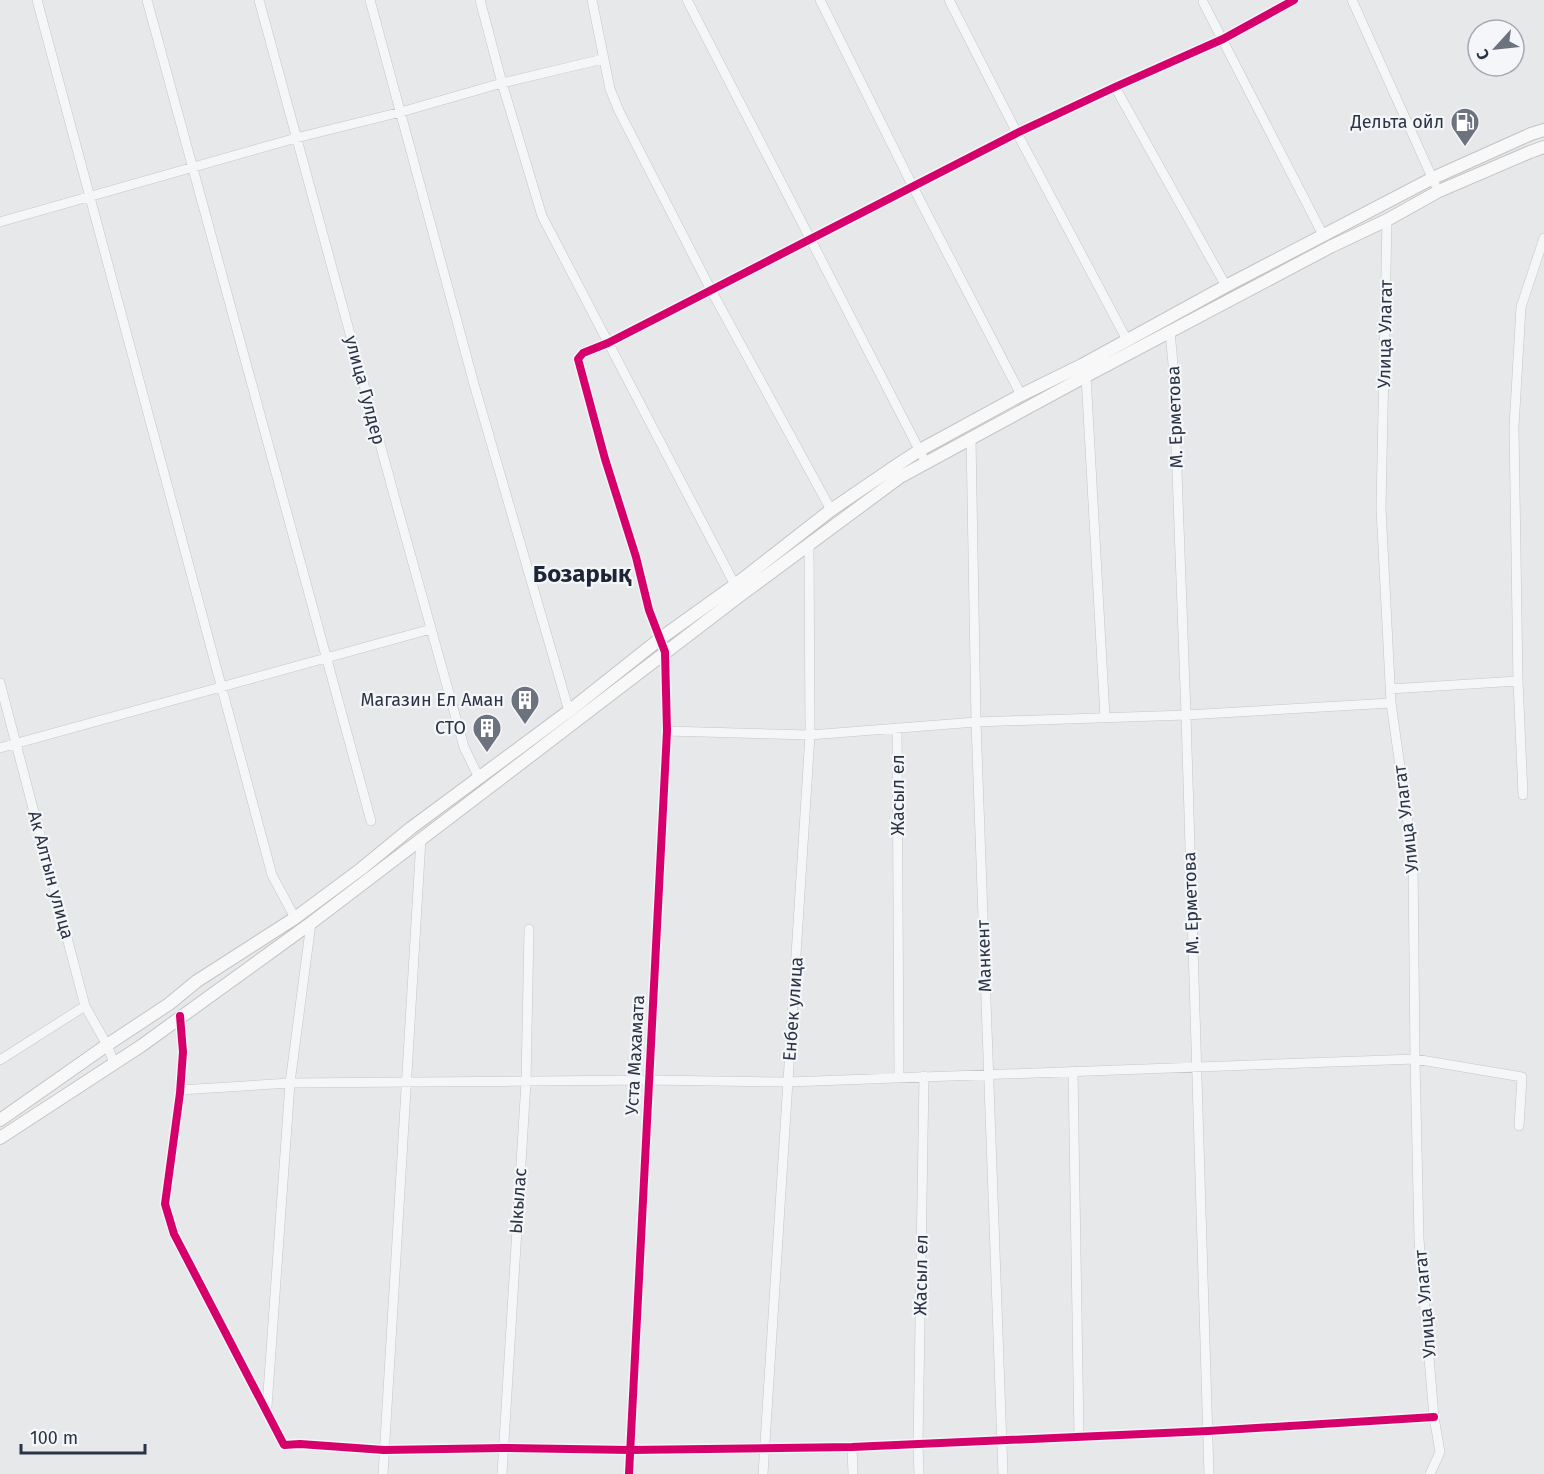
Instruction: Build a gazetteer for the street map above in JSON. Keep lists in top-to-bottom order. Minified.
{"streets":{"street":["Улица Улагат","улица Гулдер","М. Ерметова","Жасыл ел","Ак Алтын улица","Манкент","Енбек улица","Уста Махамата","Ыкылас"]},"districts":["Бозарық"],"places":{"fuel station":["Дельта ойл"],"building":["Магазин Ел Аман","СТО"]},"scale_bar":"100 m","north":"bottom left"}
